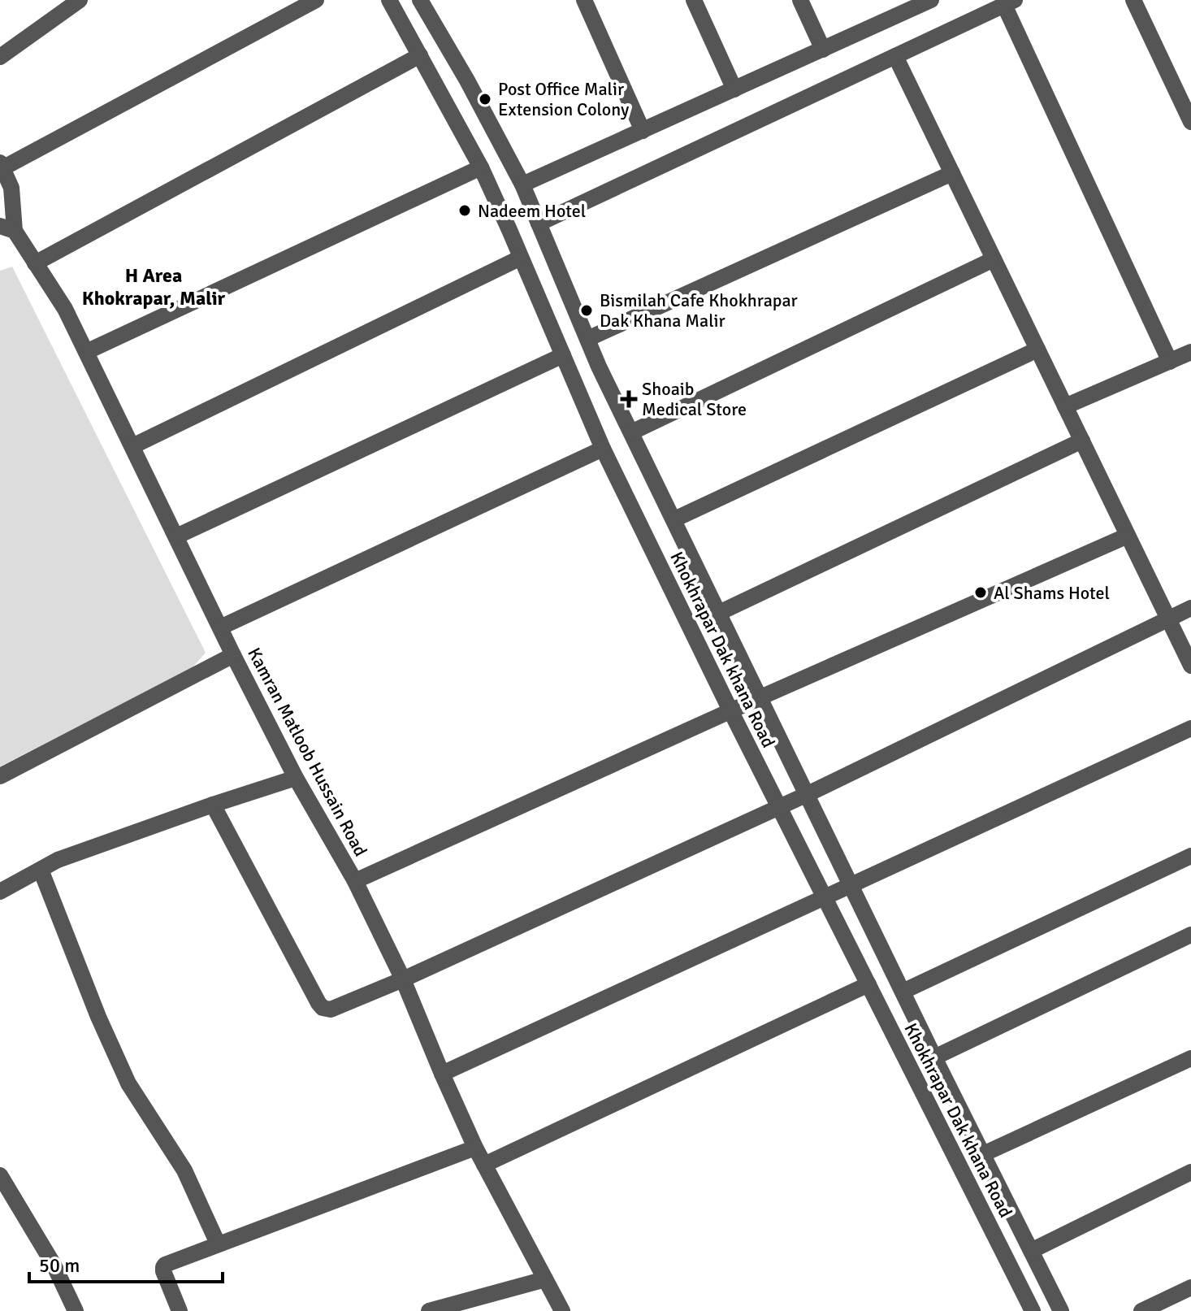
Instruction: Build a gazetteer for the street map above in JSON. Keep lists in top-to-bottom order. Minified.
{"streets":{"street":["Khokhrapar Dak khana Road","Kamran Matloob Hussain Road"]},"districts":["H Area Khokrapar, Malir"],"places":{"other":["Post Office Malir Extension Colony","Nadeem Hotel","Bismilah Cafe Khokhrapar Dak Khana Malir","Al Shams Hotel"],"health":["Shoaib Medical Store"]},"scale_bar":"50 m"}
